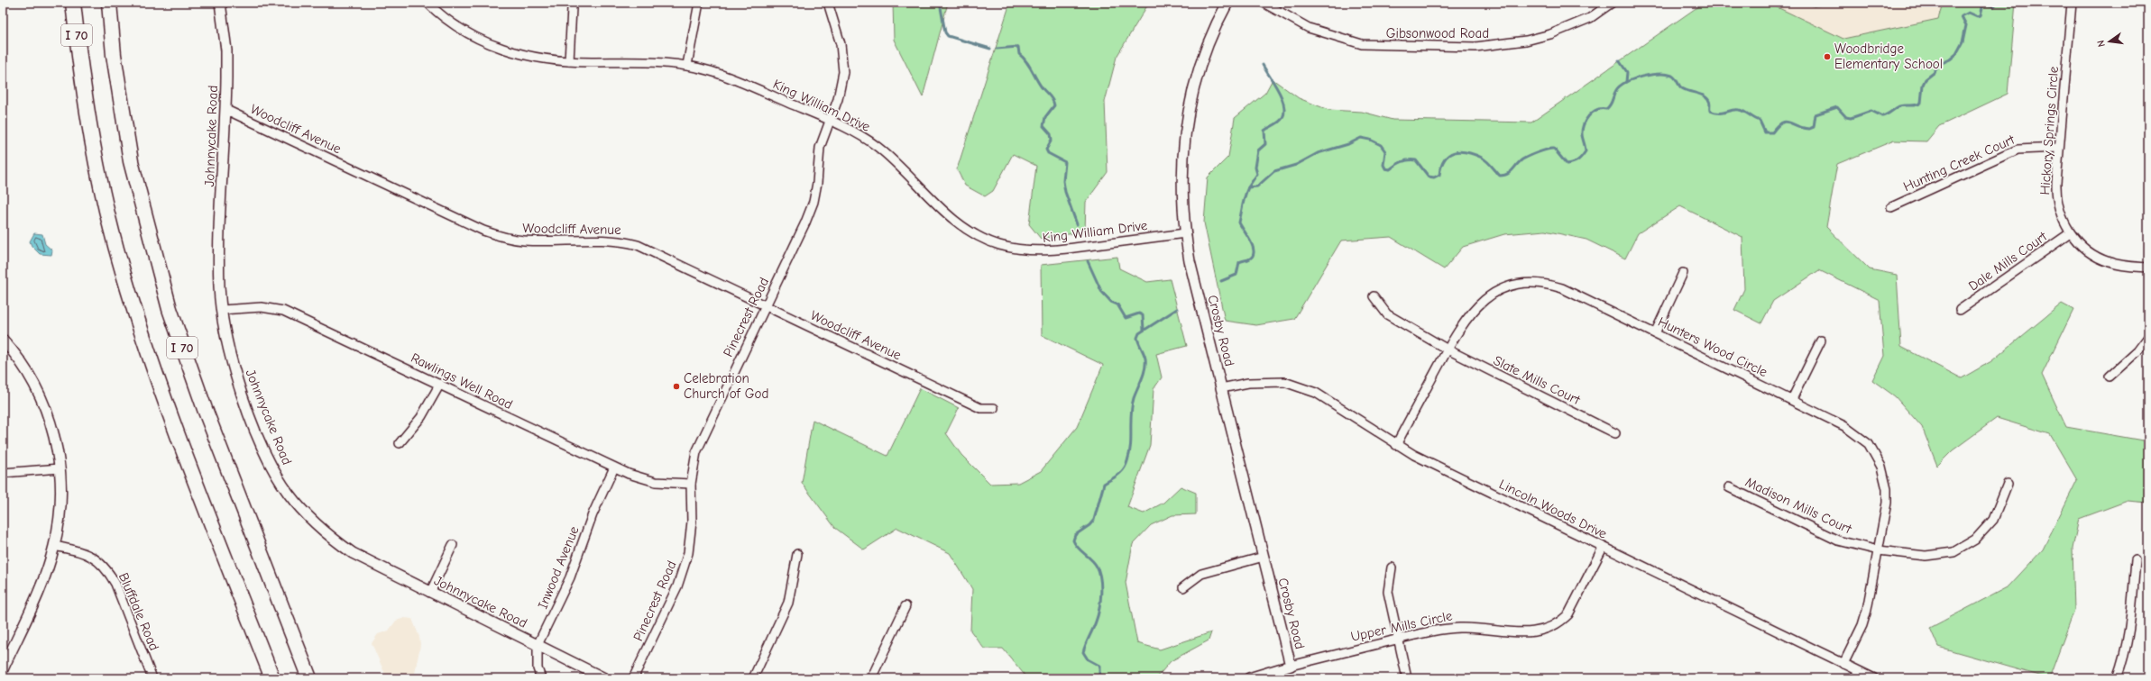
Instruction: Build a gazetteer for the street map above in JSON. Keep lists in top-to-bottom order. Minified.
{"streets":{"highway":["I 70"],"street":["Gibsonwood Road","King William Drive","Woodcliff Avenue","Hickory Springs Circle","Johnnycake Road","Hunting Creek Court","Dale Mills Court","Pinecrest Road","Crosby Road","Hunters Wood Circle","Slate Mills Court","Rawlings Well Road","Madison Mills Court","Lincoln Woods Drive","Inwood Avenue","Bluffdale Road","Upper Mills Circle"]},"crossings":[["King William Drive","Pinecrest Road"],["King William Drive","Crosby Road"],["Woodcliff Avenue","Johnnycake Road"],["Woodcliff Avenue","Pinecrest Road"],["Hickory Springs Circle","Hunting Creek Court"],["Hickory Springs Circle","Dale Mills Court"],["Johnnycake Road","Rawlings Well Road"],["Johnnycake Road","Inwood Avenue"],["Pinecrest Road","Rawlings Well Road"],["Crosby Road","Lincoln Woods Drive"],["Crosby Road","Upper Mills Circle"],["Hunters Wood Circle","Slate Mills Court"],["Hunters Wood Circle","Madison Mills Court"],["Hunters Wood Circle","Lincoln Woods Drive"],["Rawlings Well Road","Inwood Avenue"],["Lincoln Woods Drive","Upper Mills Circle"]],"places":["Woodbridge Elementary School","Celebration Church of God"],"north":"left"}
